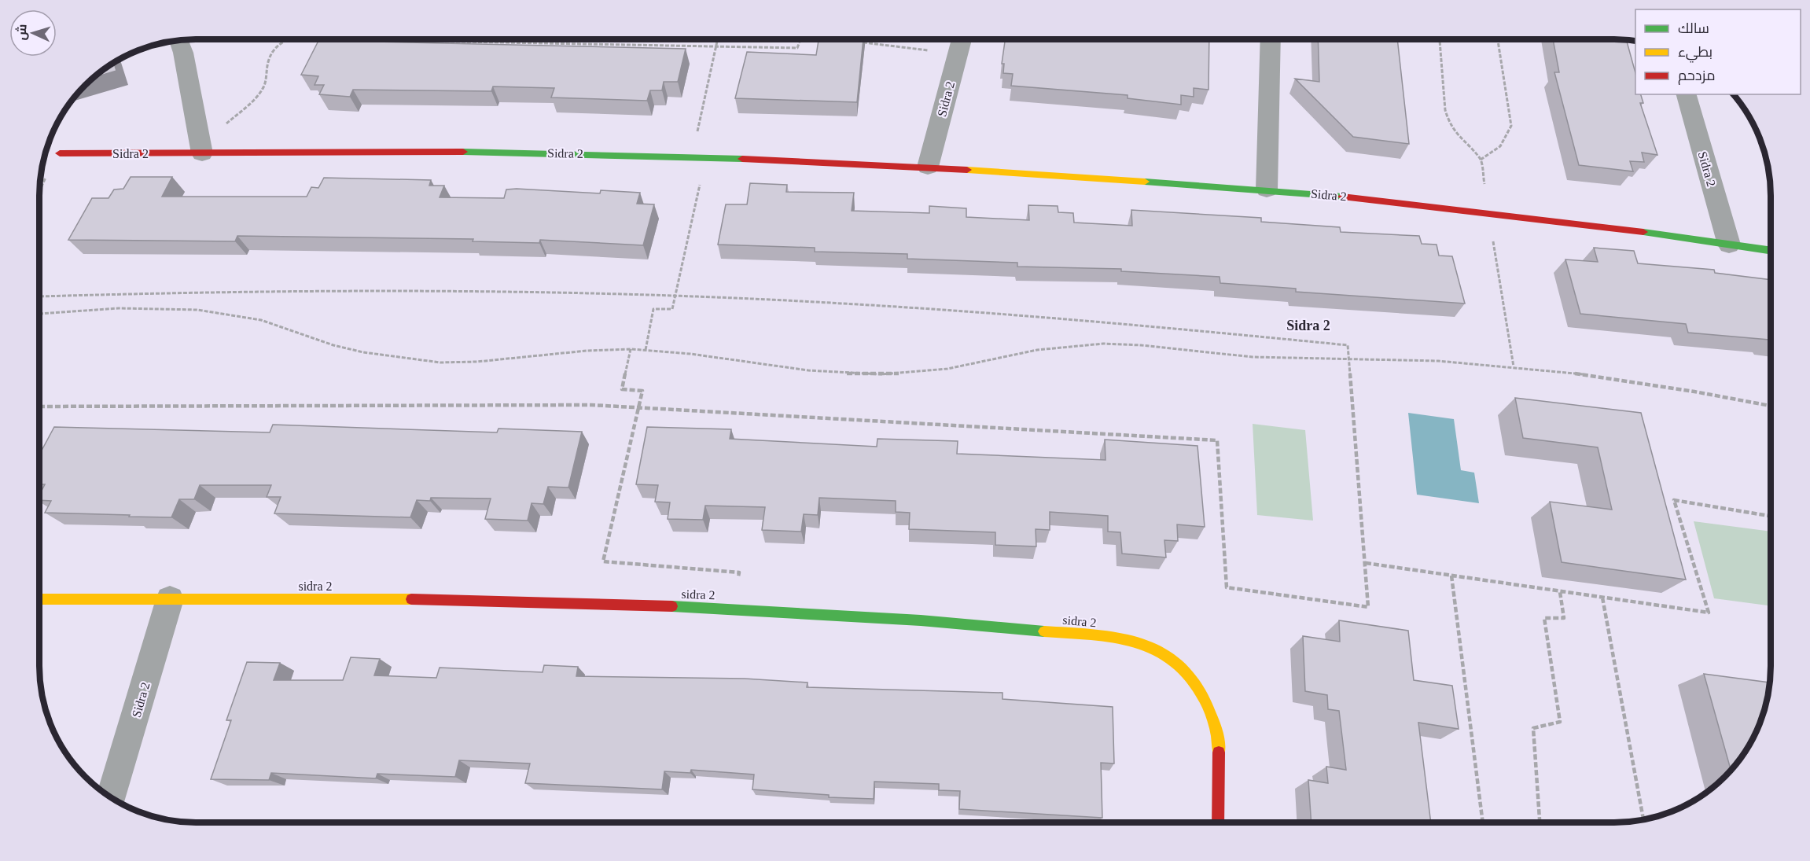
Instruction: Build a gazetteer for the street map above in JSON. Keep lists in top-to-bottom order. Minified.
{"streets":{"street":["Sidra 2","sidra 2"]},"crossings":[["Sidra 2","sidra 2"]],"districts":["Sidra 2"],"legend":["سالك","بطيء","مزدحم"],"north":"left"}
